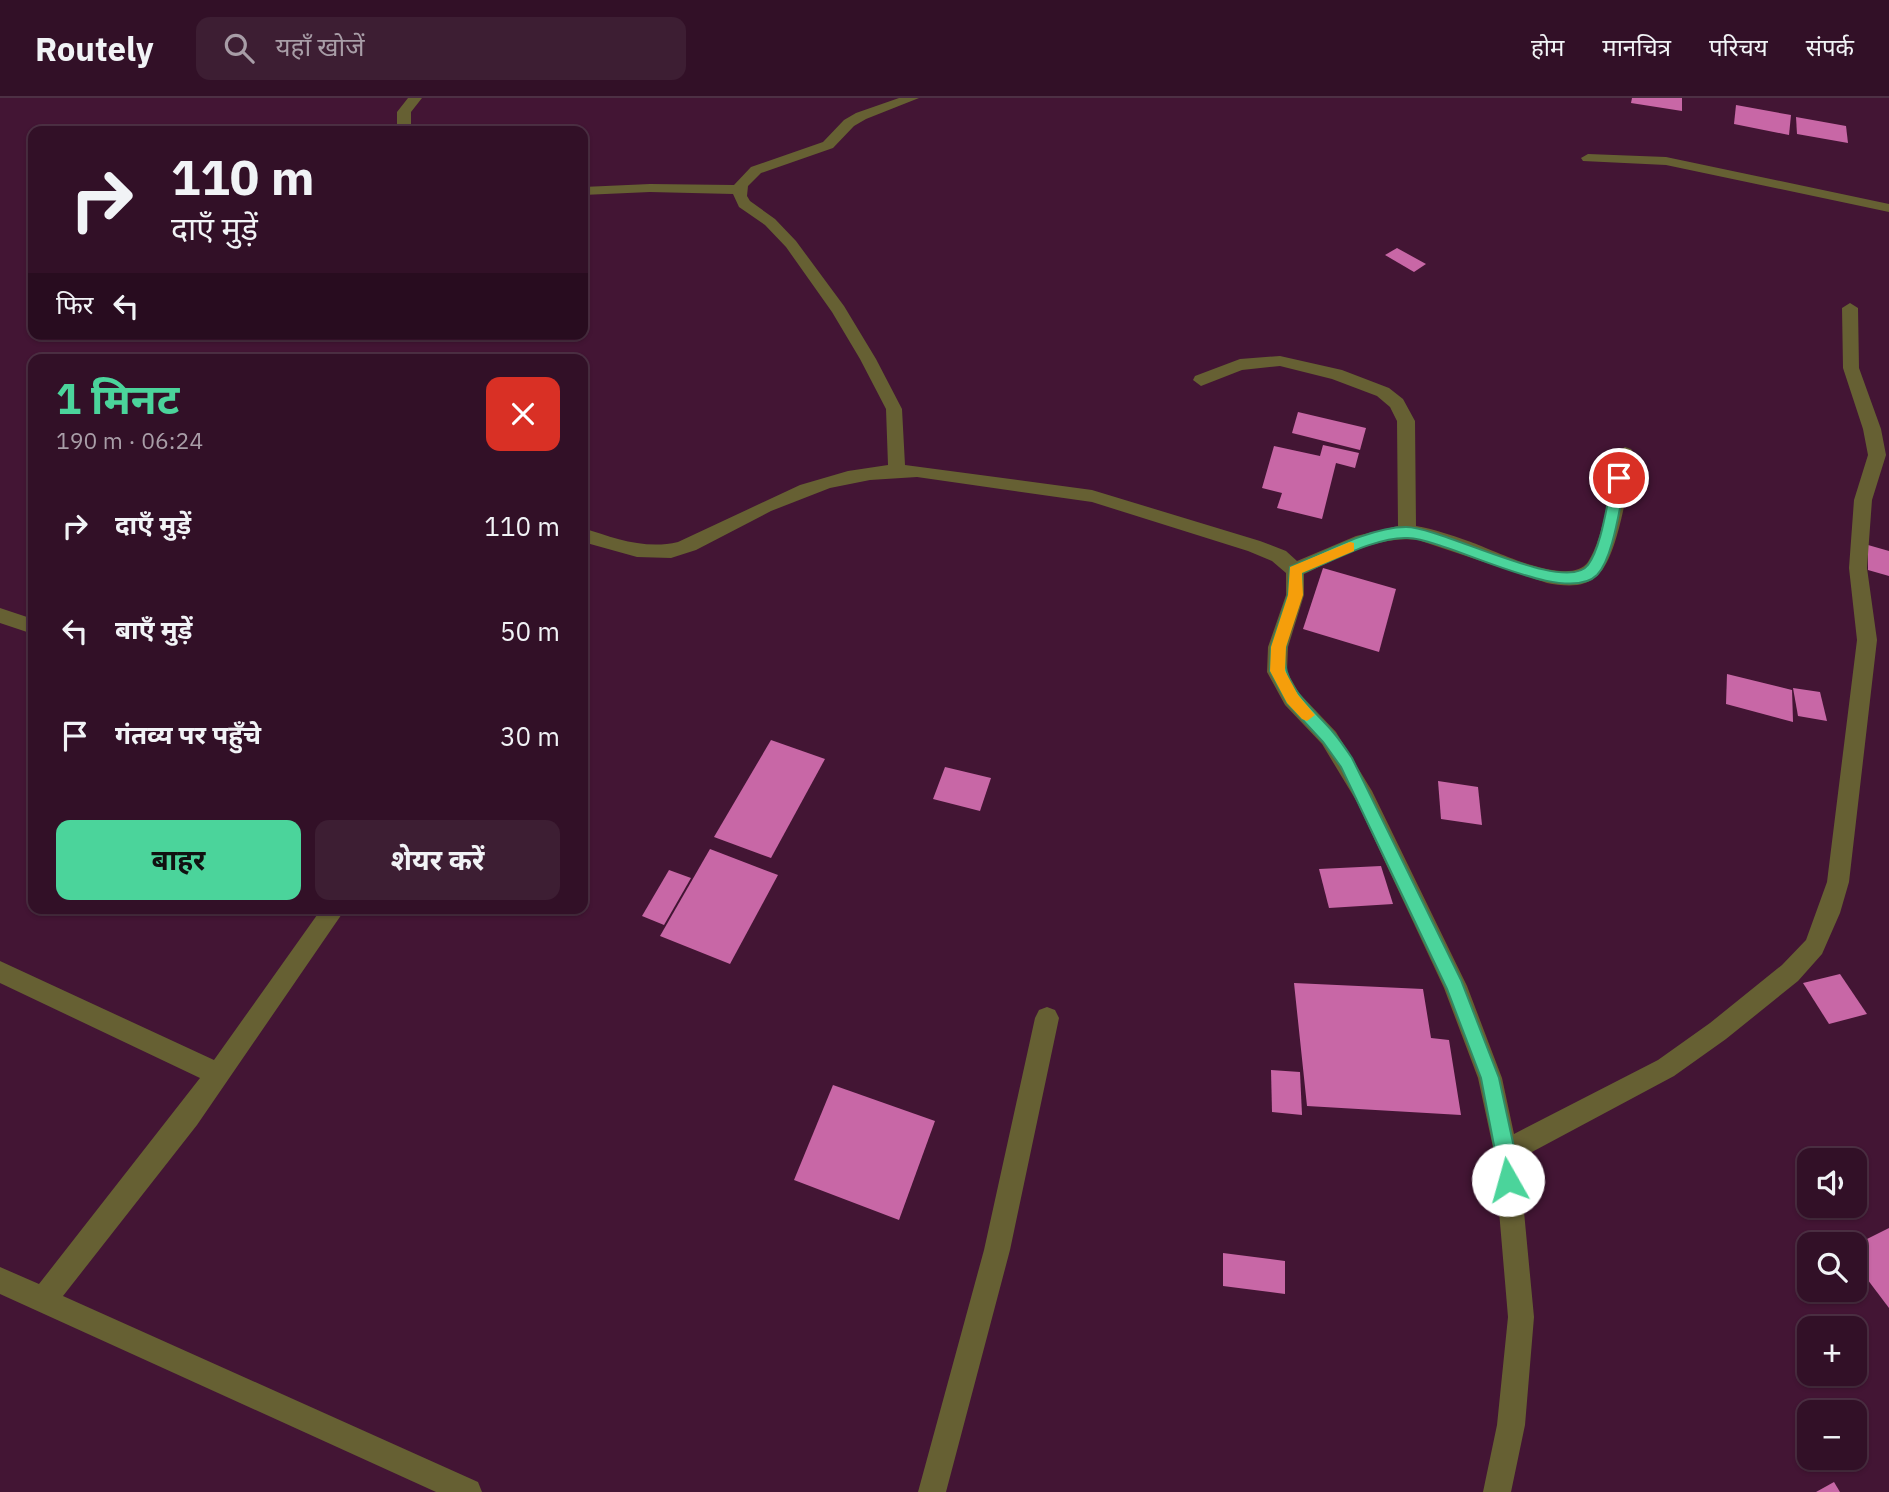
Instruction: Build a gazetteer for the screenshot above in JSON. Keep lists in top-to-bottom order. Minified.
{"page":{"header":"Routely","search":"यहाँ खोजें","nav":["होम","मानचित्र","परिचय","संपर्क"],"turn":["110 m","दाएँ मुड़ें"],"then":"फिर","heading":["1 मिनट","190 m · 06:24"],"list":[{"name":"दाएँ मुड़ें","value":"110 m"},{"name":"बाएँ मुड़ें","value":"50 m"},{"name":"गंतव्य पर पहुँचे","value":"30 m"}],"buttons":["बाहर","शेयर करें"],"map_buttons":["+","−"]}}
